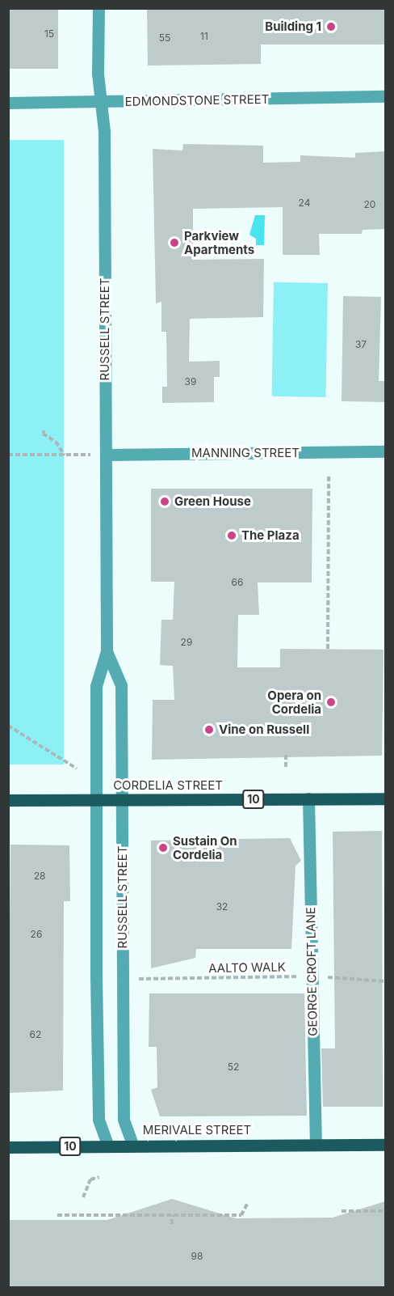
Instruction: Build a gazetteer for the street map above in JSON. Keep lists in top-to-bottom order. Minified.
{"streets":{"main road":["CORDELIA STREET","10","MERIVALE STREET"],"street":["EDMONDSTONE STREET","RUSSELL STREET","MANNING STREET","GEORGE CROFT LANE"],"path":["AALTO WALK"]},"crossings":[["EDMONDSTONE STREET","RUSSELL STREET"],["RUSSELL STREET","MANNING STREET"],["RUSSELL STREET","CORDELIA STREET"],["RUSSELL STREET","MERIVALE STREET"],["CORDELIA STREET","GEORGE CROFT LANE"],["AALTO WALK","GEORGE CROFT LANE"],["GEORGE CROFT LANE","MERIVALE STREET"]],"places":["Building 1","Parkview Apartments","Green House","The Plaza","Opera on Cordelia","Vine on Russell","Sustain On Cordelia"],"house_numbers":["15","11","55","24","20","37","39","66","29","28","32","26","62","52","98"]}
